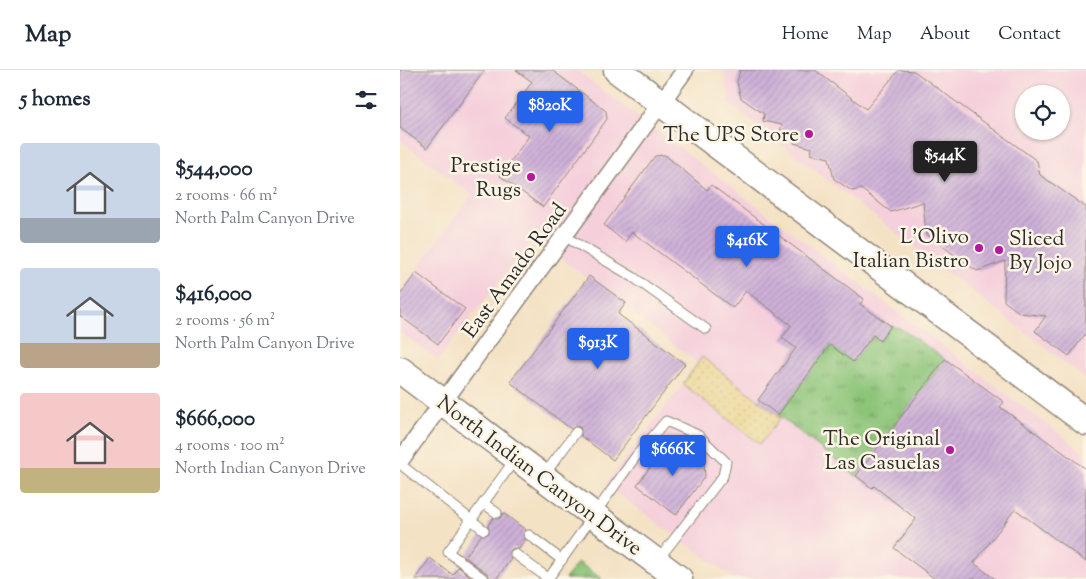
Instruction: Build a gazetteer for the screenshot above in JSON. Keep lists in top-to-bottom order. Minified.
{"streets":{"main road":["North Indian Canyon Drive"],"street":["East Amado Road"]},"crossings":[["East Amado Road","North Indian Canyon Drive"]],"places":["The UPS Store","Prestige Rugs","L'Olivo Italian Bistro","Sliced By Jojo","The Original Las Casuelas"],"page":{"header":"Map","nav":["Home","Map","About","Contact"],"heading":"5 homes","price":["$820K","$544K","$416K","$913K","$666K"],"list":[{"name":"$544,000","note":"2 rooms · 66 m² · North Palm Canyon Drive"},{"name":"$416,000","note":"2 rooms · 56 m² · North Palm Canyon Drive"},{"name":"$666,000","note":"4 rooms · 100 m² · North Indian Canyon Drive"}]}}
